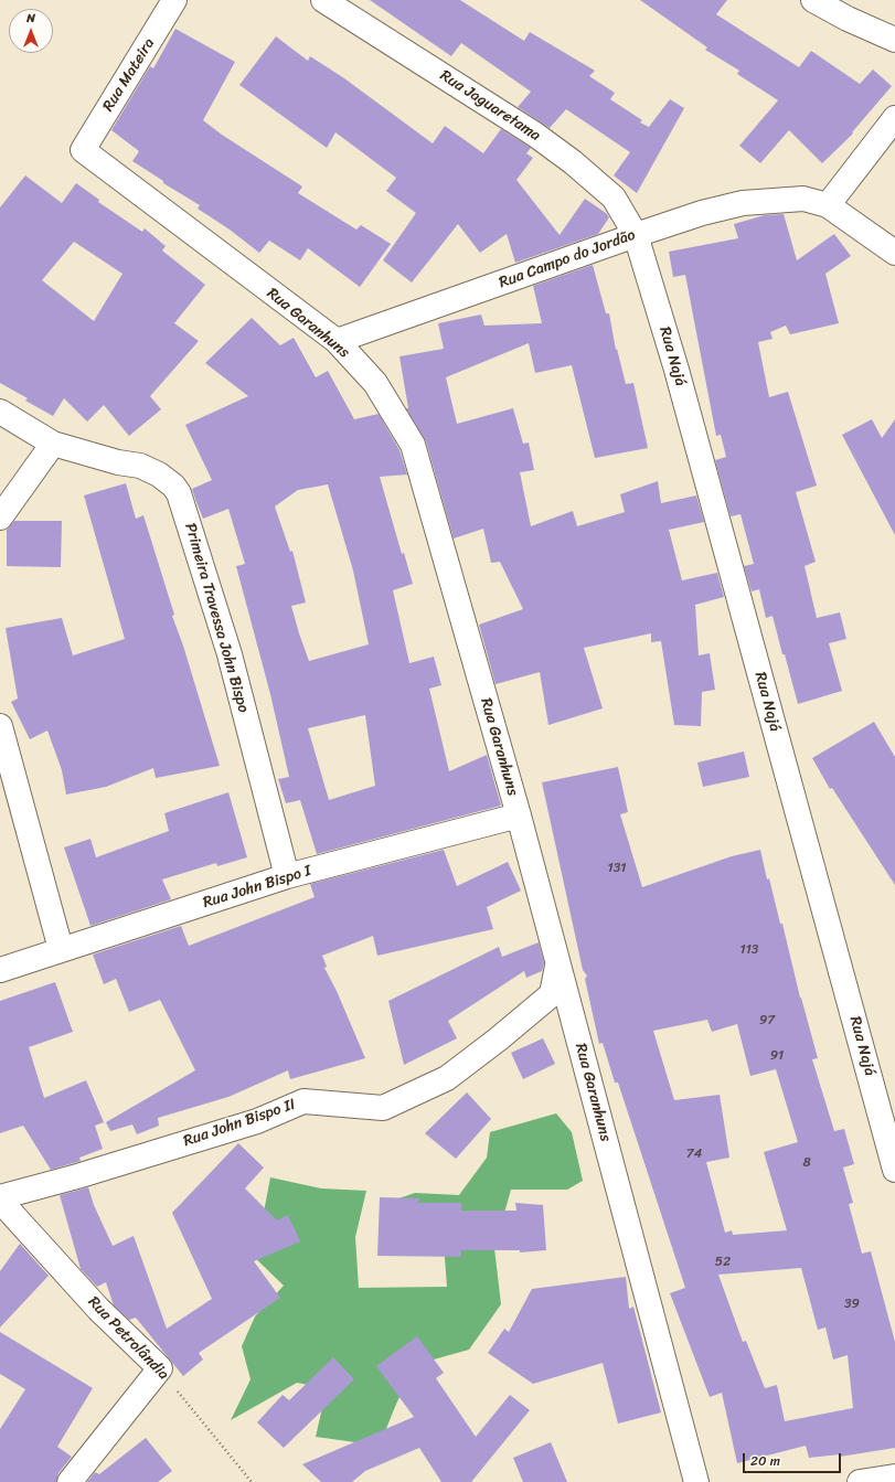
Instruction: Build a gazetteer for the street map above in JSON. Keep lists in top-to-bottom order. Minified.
{"streets":{"street":["Rua Mateira","Rua Jaguaretama","Rua Campo do Jordão","Rua Garanhuns","Rua Najá","Primeira Travessa John Bispo","Rua John Bispo I","Rua John Bispo II","Rua Petrolândia"]},"crossings":[["Rua Mateira","Rua Garanhuns"],["Rua Jaguaretama","Rua Campo do Jordão"],["Rua Jaguaretama","Rua Najá"],["Rua Campo do Jordão","Rua Garanhuns"],["Rua Campo do Jordão","Rua Najá"],["Rua Garanhuns","Rua John Bispo I"],["Rua Garanhuns","Rua John Bispo II"],["Primeira Travessa John Bispo","Rua John Bispo I"],["Rua John Bispo II","Rua Petrolândia"]],"house_numbers":["131","113","97","91","74","8","52","39"],"scale_bar":"20 m","north":"top"}
